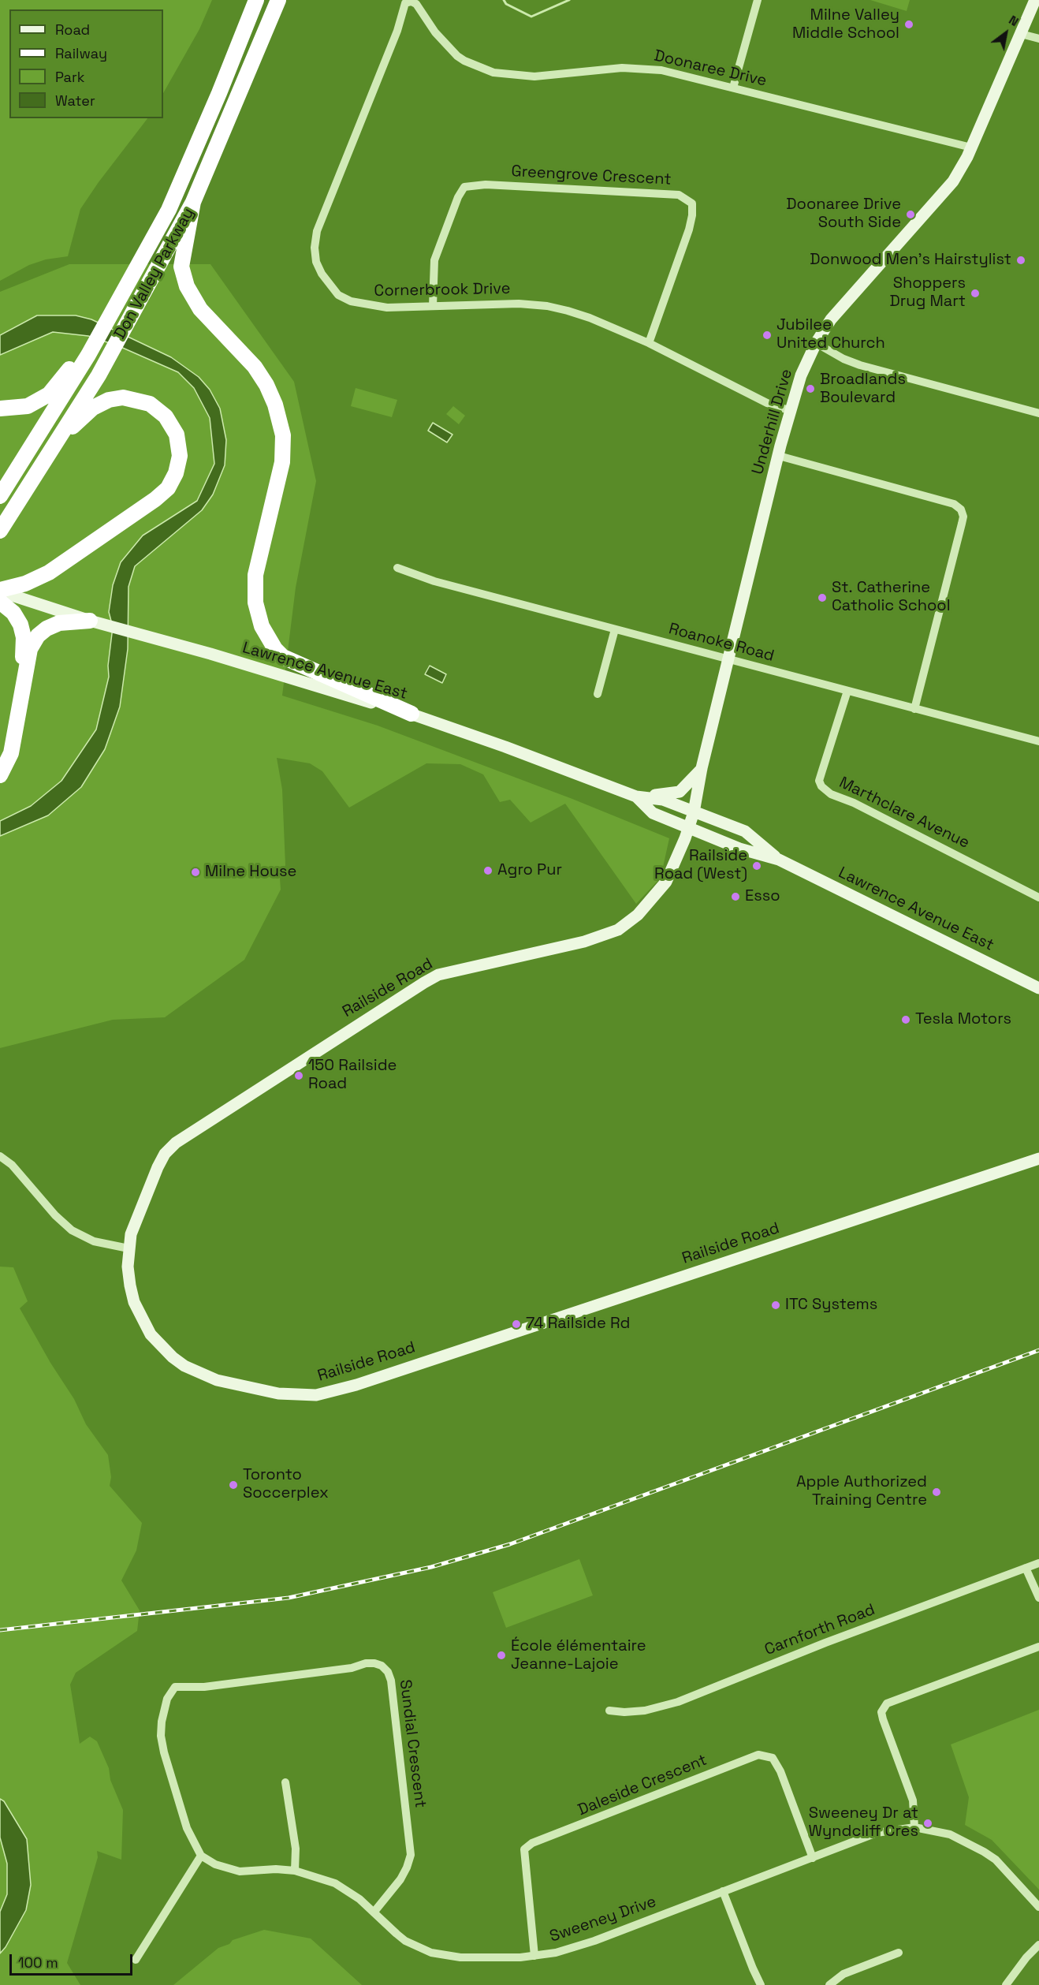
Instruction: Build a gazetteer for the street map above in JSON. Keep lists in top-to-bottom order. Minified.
{"streets":{"highway":["Don Valley Parkway"],"street":["Doonaree Drive","Greengrove Crescent","Cornerbrook Drive","Underhill Drive","Roanoke Road","Lawrence Avenue East","Marthclare Avenue","Railside Road","Carnforth Road","Sundial Crescent","Daleside Crescent","Sweeney Drive"]},"crossings":[["Doonaree Drive","Cornerbrook Drive"],["Doonaree Drive","Underhill Drive"],["Greengrove Crescent","Cornerbrook Drive"],["Cornerbrook Drive","Underhill Drive"],["Underhill Drive","Roanoke Road"],["Underhill Drive","Lawrence Avenue East"],["Underhill Drive","Railside Road"],["Roanoke Road","Marthclare Avenue"],["Lawrence Avenue East","Railside Road"],["Sundial Crescent","Sweeney Drive"],["Daleside Crescent","Sweeney Drive"]],"places":["Milne Valley Middle School","Doonaree Drive South Side","Donwood Men's Hairstylist","Shoppers Drug Mart","Jubilee United Church","Broadlands Boulevard","St. Catherine Catholic School","Railside Road (West)","Agro Pur","Milne House","Esso","Tesla Motors","150 Railside Road","ITC Systems","74 Railside Rd","Toronto Soccerplex","Apple Authorized Training Centre","École élémentaire Jeanne-Lajoie","Sweeney Dr at Wyndcliff Cres"],"legend":["Road","Railway","Park","Water"],"scale_bar":"100 m","north":"top right"}
